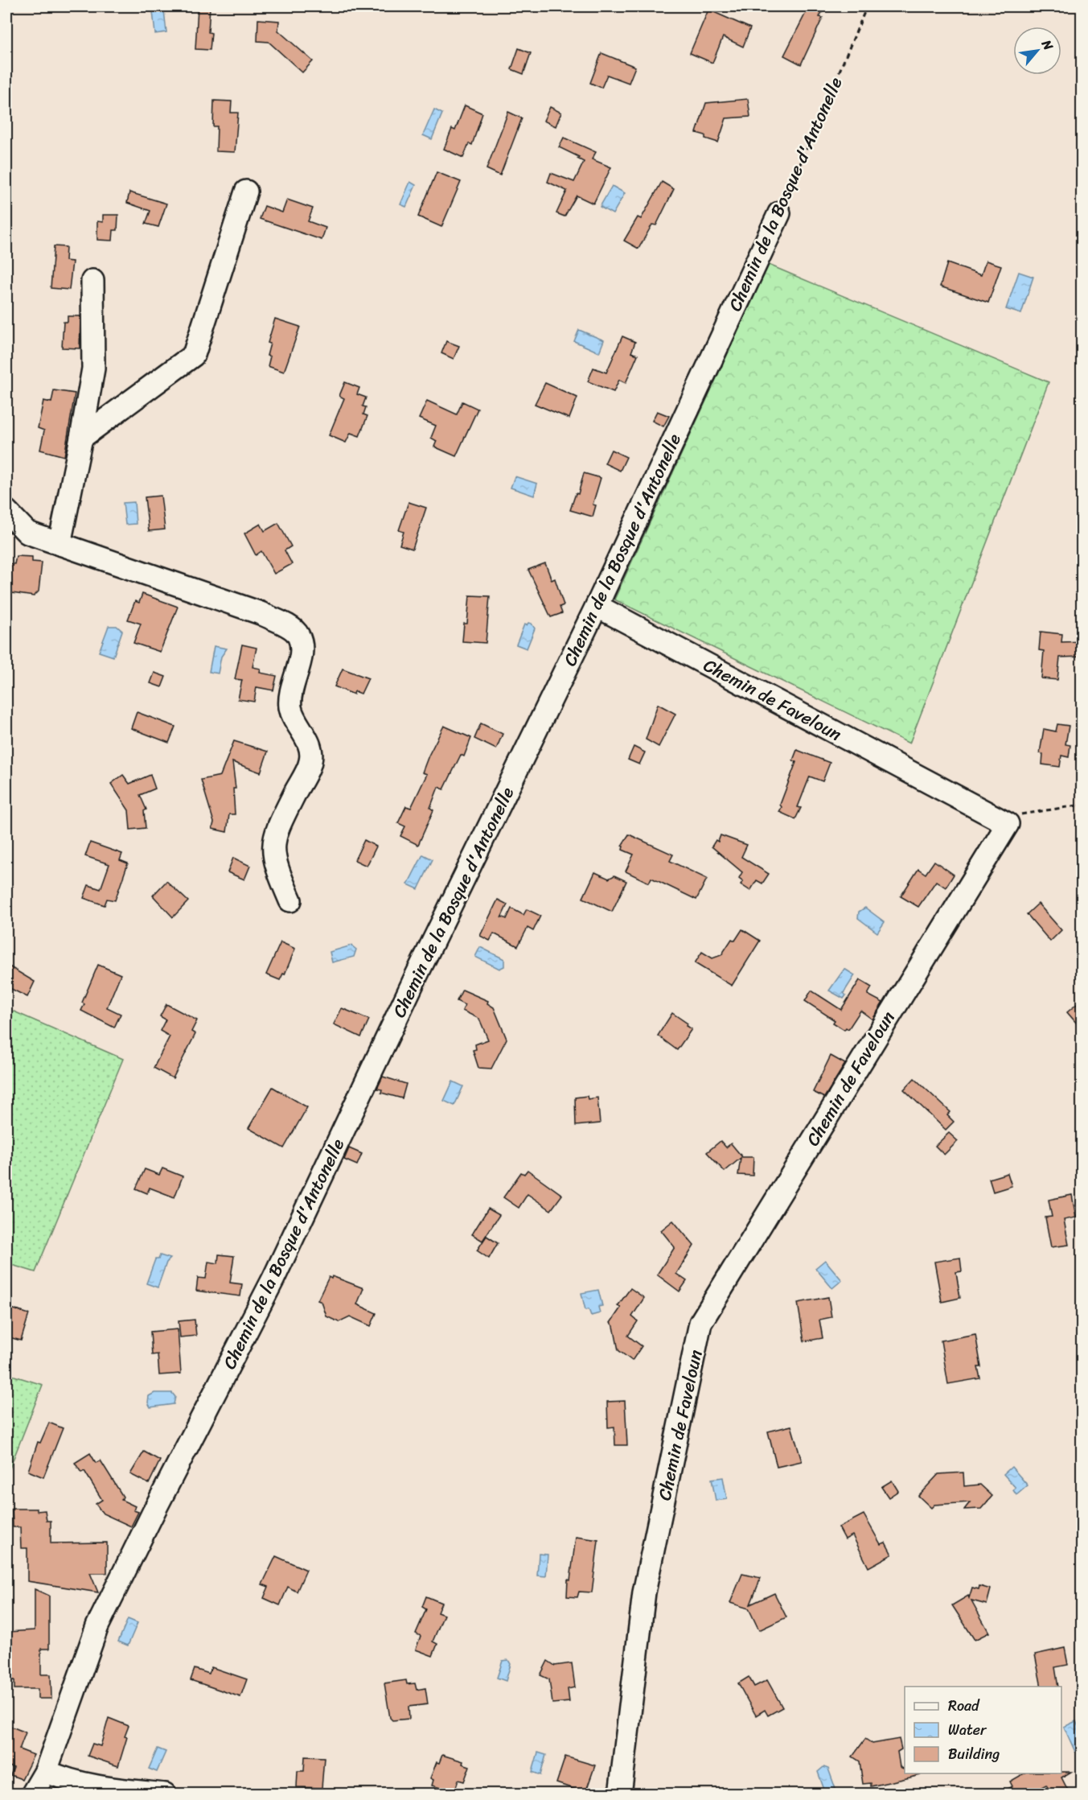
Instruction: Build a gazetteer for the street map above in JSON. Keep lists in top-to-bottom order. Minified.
{"streets":{"street":["Chemin de la Bosque d'Antonelle","Chemin de Faveloun"]},"crossings":[["Chemin de la Bosque d'Antonelle","Chemin de Faveloun"]],"legend":["Road","Water","Building"],"north":"top right"}
